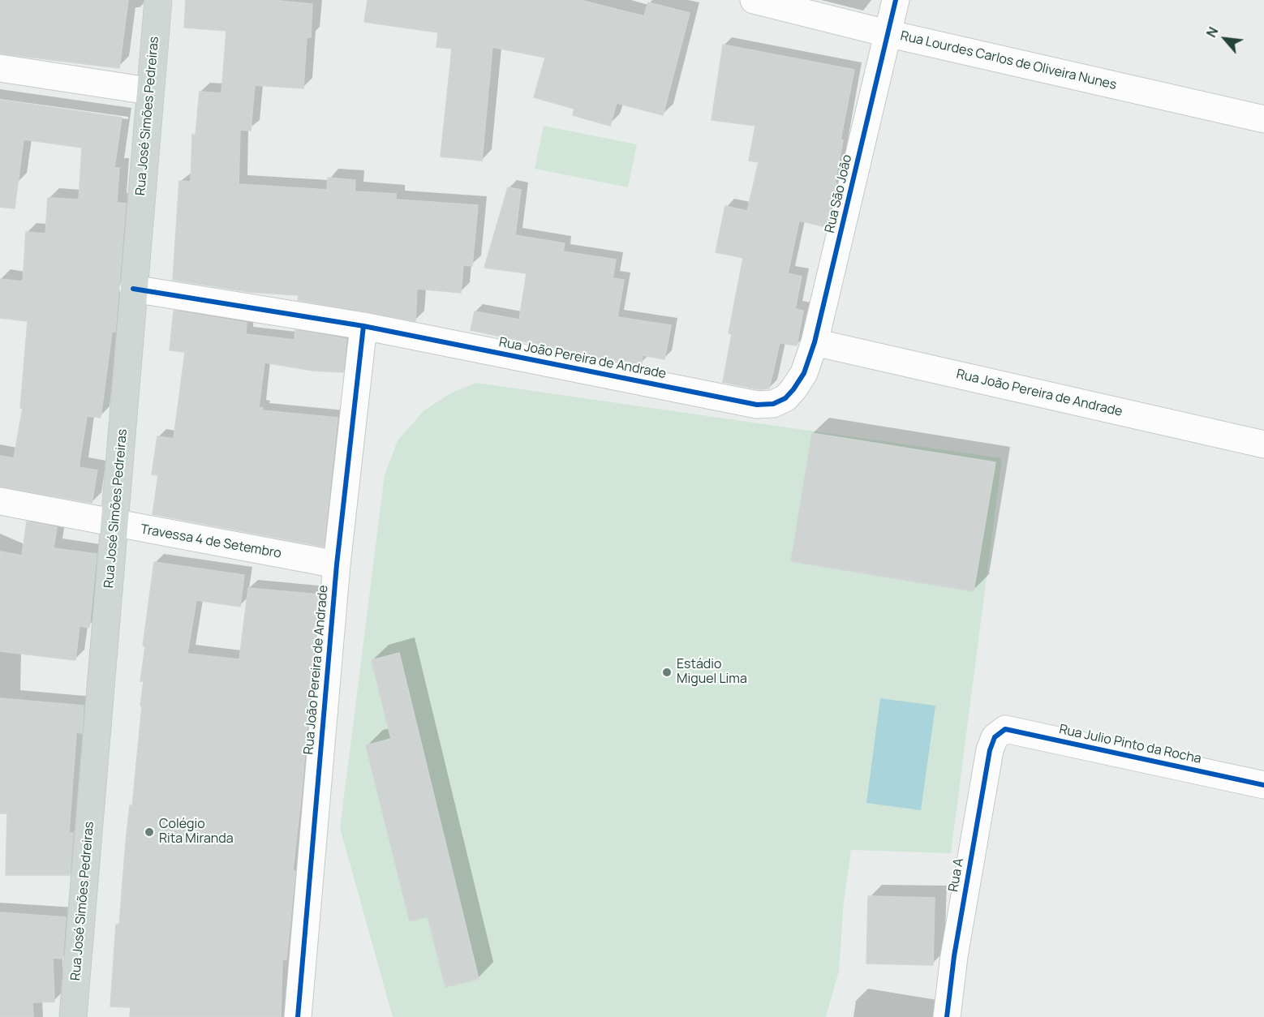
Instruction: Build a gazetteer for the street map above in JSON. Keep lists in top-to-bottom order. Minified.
{"streets":{"main road":["Rua José Simões Pedreiras"],"street":["Rua Lourdes Carlos de Oliveira Nunes","Rua São João","Rua João Pereira de Andrade","Travessa 4 de Setembro","Rua Julio Pinto da Rocha","Rua A"]},"crossings":[["Rua Lourdes Carlos de Oliveira Nunes","Rua São João"],["Rua José Simões Pedreiras","Rua João Pereira de Andrade"],["Rua José Simões Pedreiras","Travessa 4 de Setembro"],["Rua São João","Rua João Pereira de Andrade"],["Rua João Pereira de Andrade","Travessa 4 de Setembro"],["Rua Julio Pinto da Rocha","Rua A"]],"places":["Estádio Miguel Lima","Colégio Rita Miranda"],"north":"top left"}
